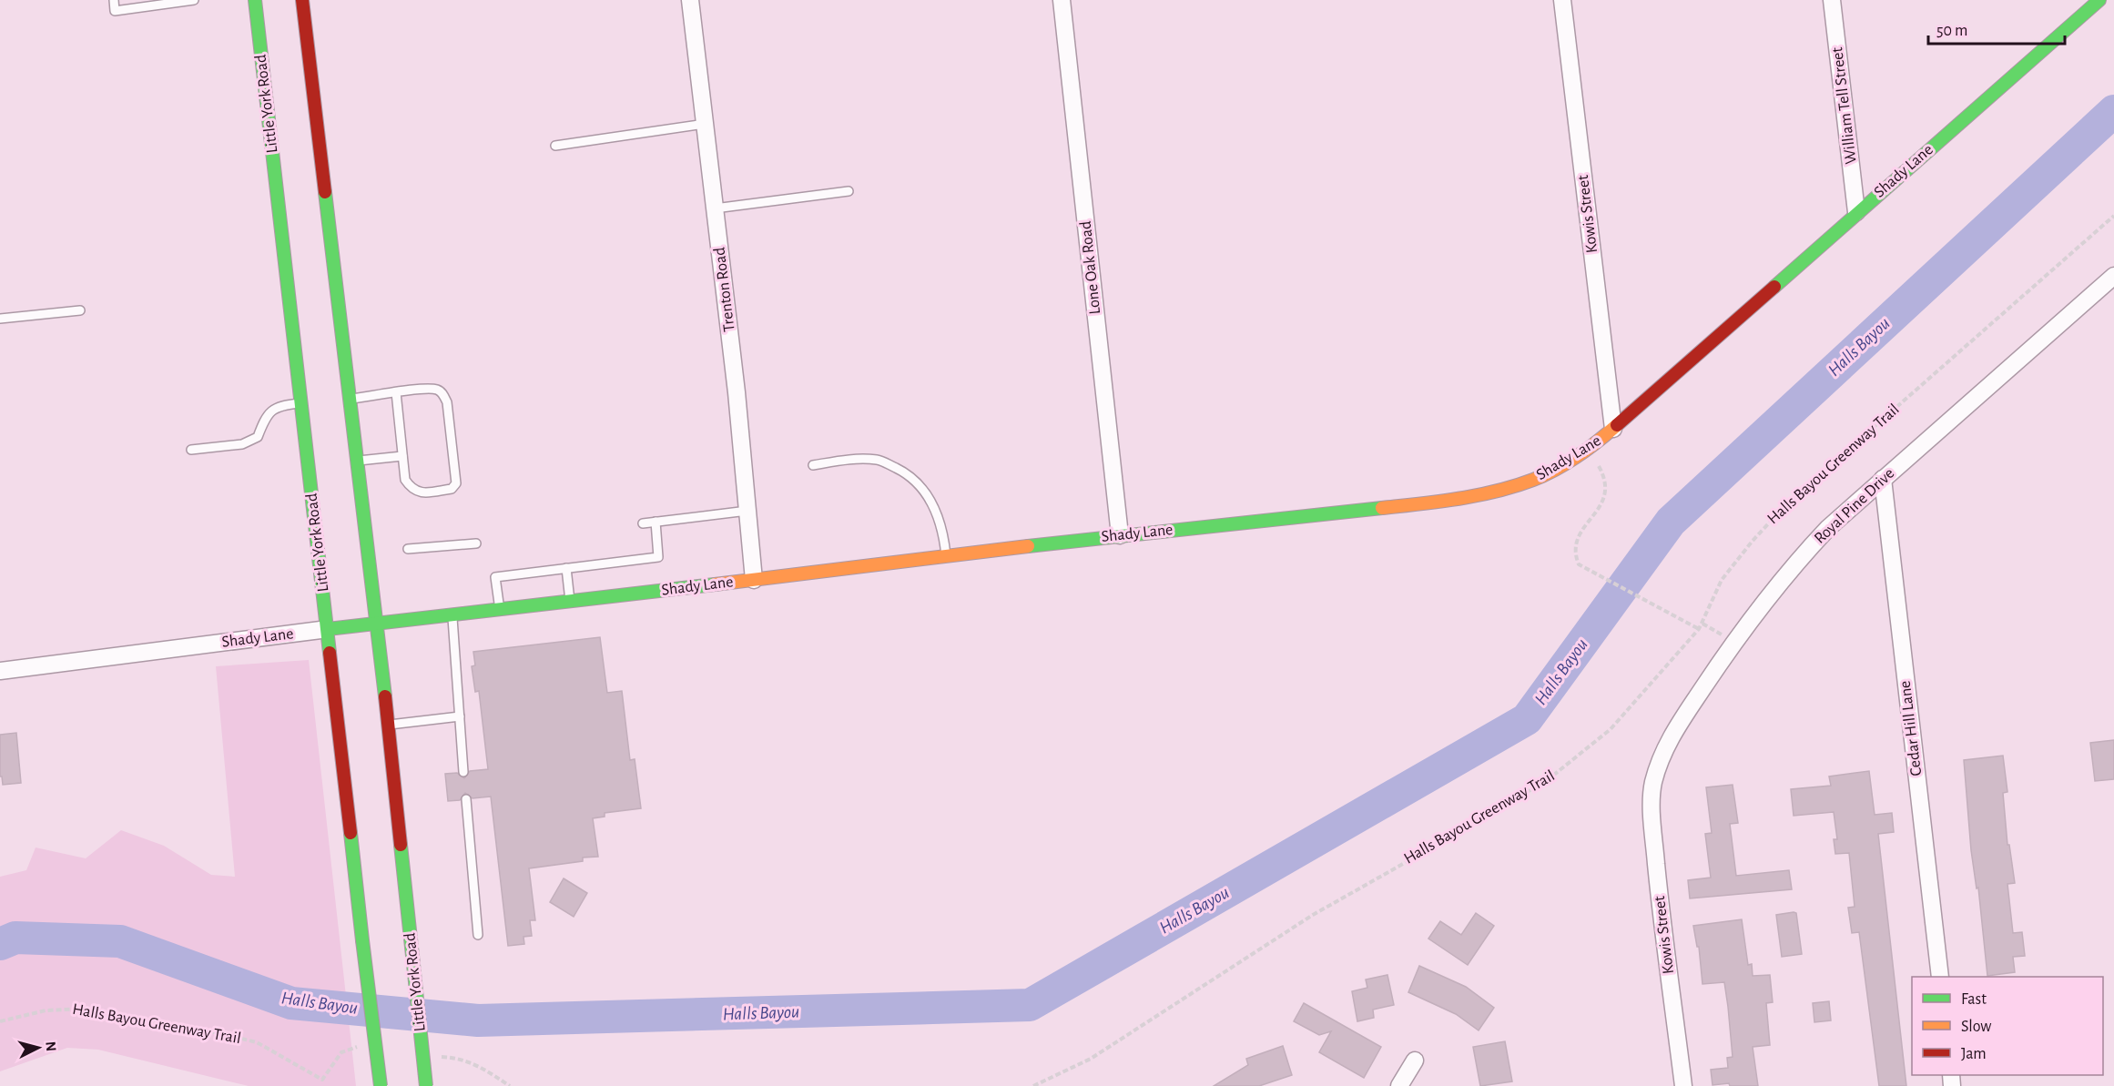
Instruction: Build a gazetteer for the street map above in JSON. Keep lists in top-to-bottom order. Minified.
{"streets":{"main road":["Little York Road","Shady Lane"],"street":["William Tell Street","Kowis Street","Lone Oak Road","Trenton Road","Royal Pine Drive","Cedar Hill Lane"],"path":["Halls Bayou Greenway Trail"]},"crossings":[["Little York Road","Shady Lane"],["William Tell Street","Shady Lane"],["Shady Lane","Kowis Street"],["Shady Lane","Lone Oak Road"],["Shady Lane","Trenton Road"],["Kowis Street","Royal Pine Drive"],["Royal Pine Drive","Cedar Hill Lane"]],"water":["Halls Bayou"],"legend":["Fast","Slow","Jam"],"scale_bar":"50 m","north":"right"}
